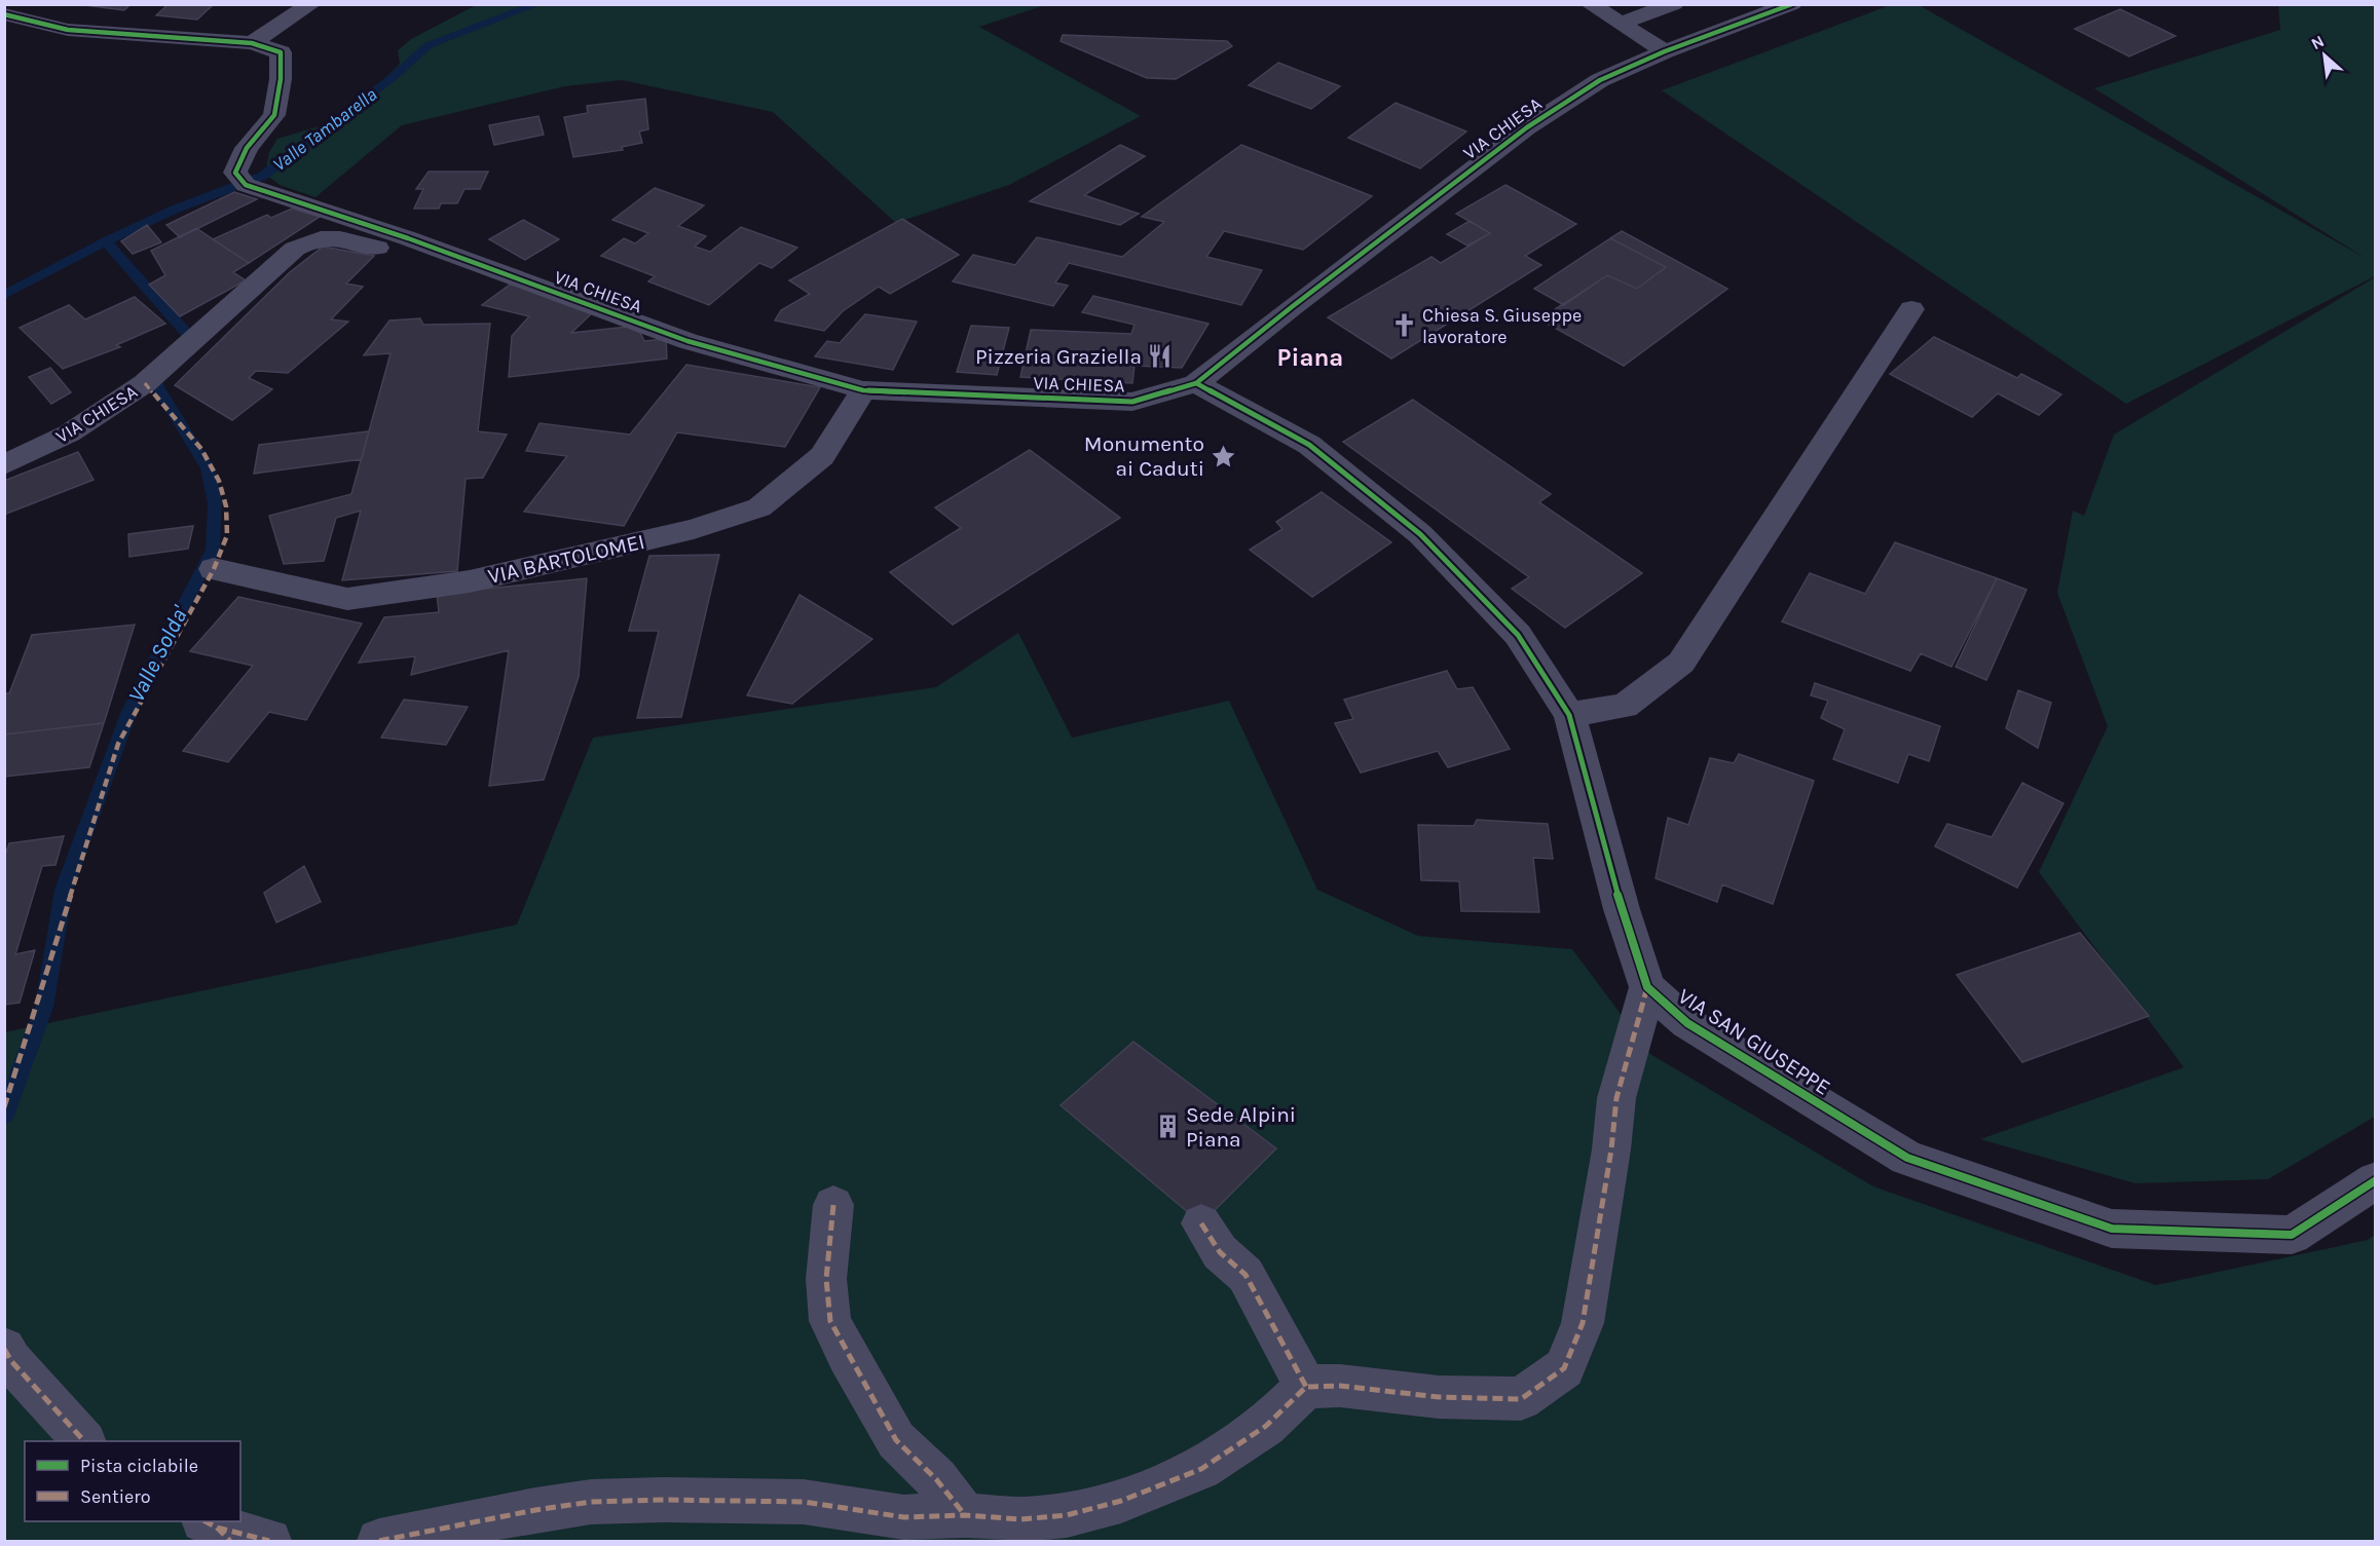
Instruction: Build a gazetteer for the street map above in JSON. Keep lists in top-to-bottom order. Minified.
{"streets":{"street":["VIA CHIESA","VIA BARTOLOMEI","VIA SAN GIUSEPPE"]},"crossings":[["VIA CHIESA","VIA BARTOLOMEI"],["VIA CHIESA","VIA SAN GIUSEPPE"]],"districts":["Piana"],"water":["Valle Tambarella","Valle Solda'"],"places":{"church":["Chiesa S. Giuseppe lavoratore"],"restaurant":["Pizzeria Graziella"],"place":["Monumento ai Caduti"],"building":["Sede Alpini Piana"]},"legend":["Pista ciclabile","Sentiero"],"north":"top left"}
